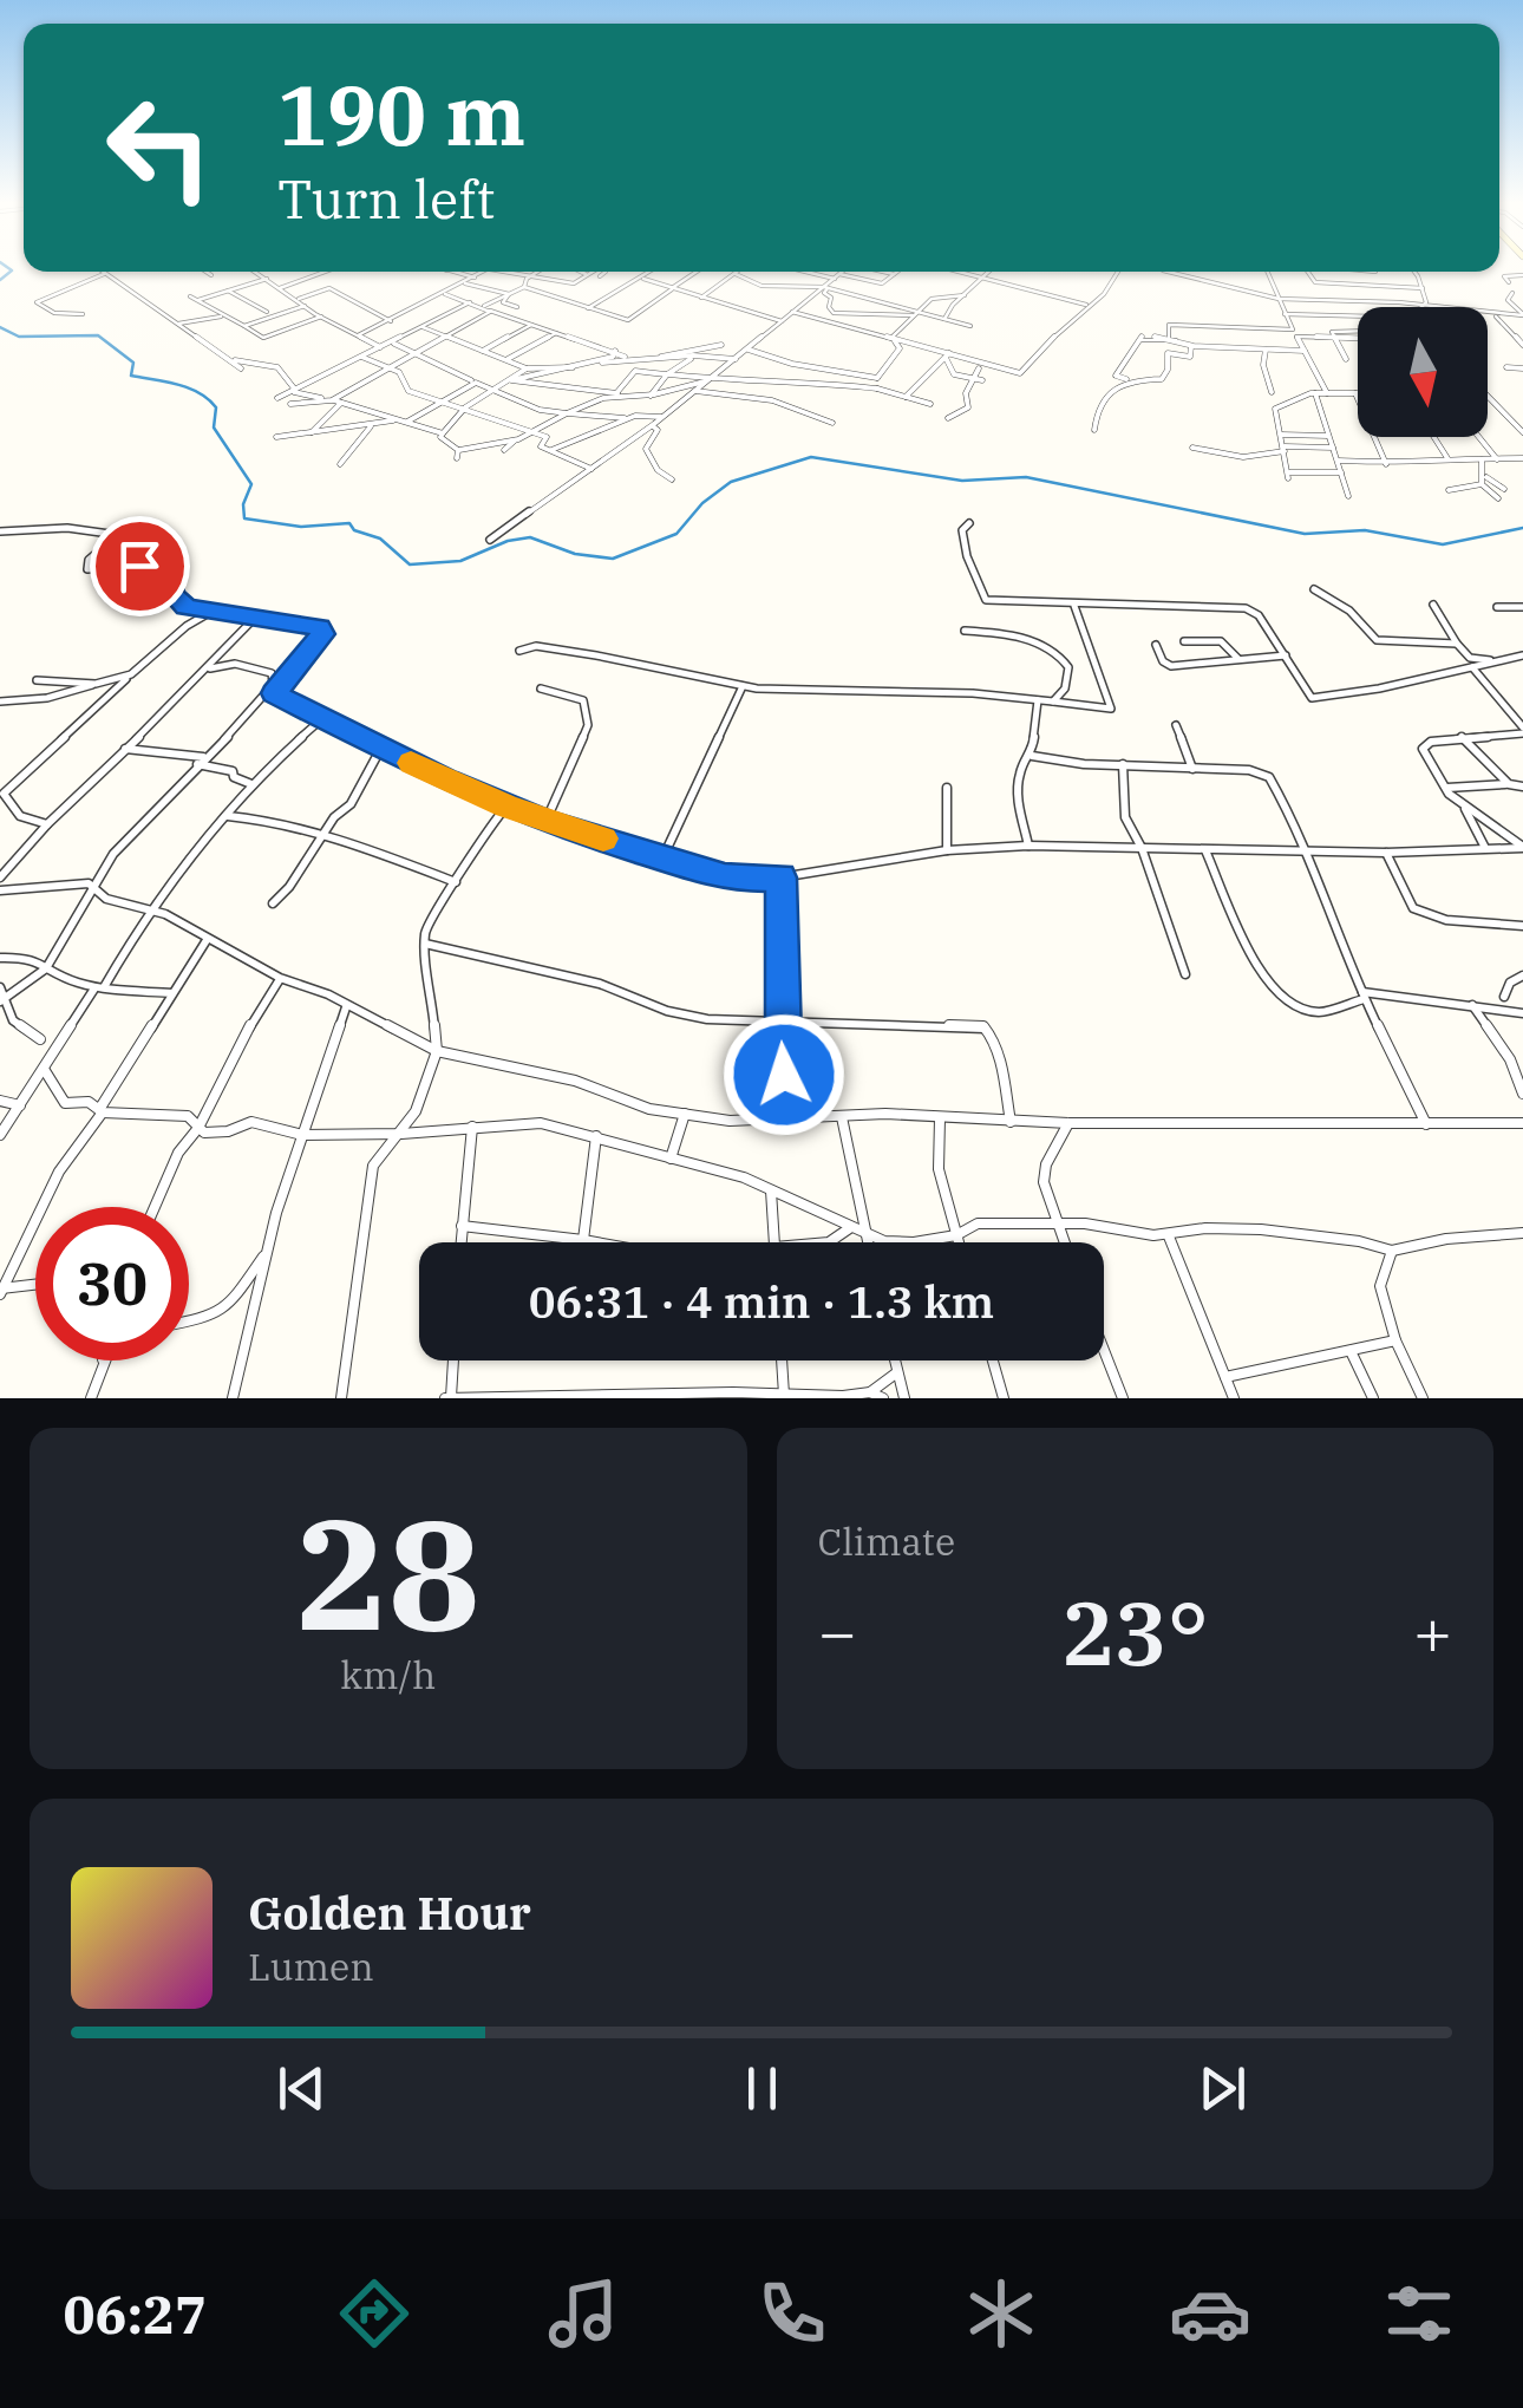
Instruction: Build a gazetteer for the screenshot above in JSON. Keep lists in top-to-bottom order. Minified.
{"north":"bottom","page":{"turn":["190 m","Turn left"],"limit":"30","trip":"06:31 · 4 min · 1.3 km","tile":[["28","km/h"],"Climate"],"heat":["−","23°","+"],"song":["Golden Hour","Lumen"],"tabs":"06:27"}}
